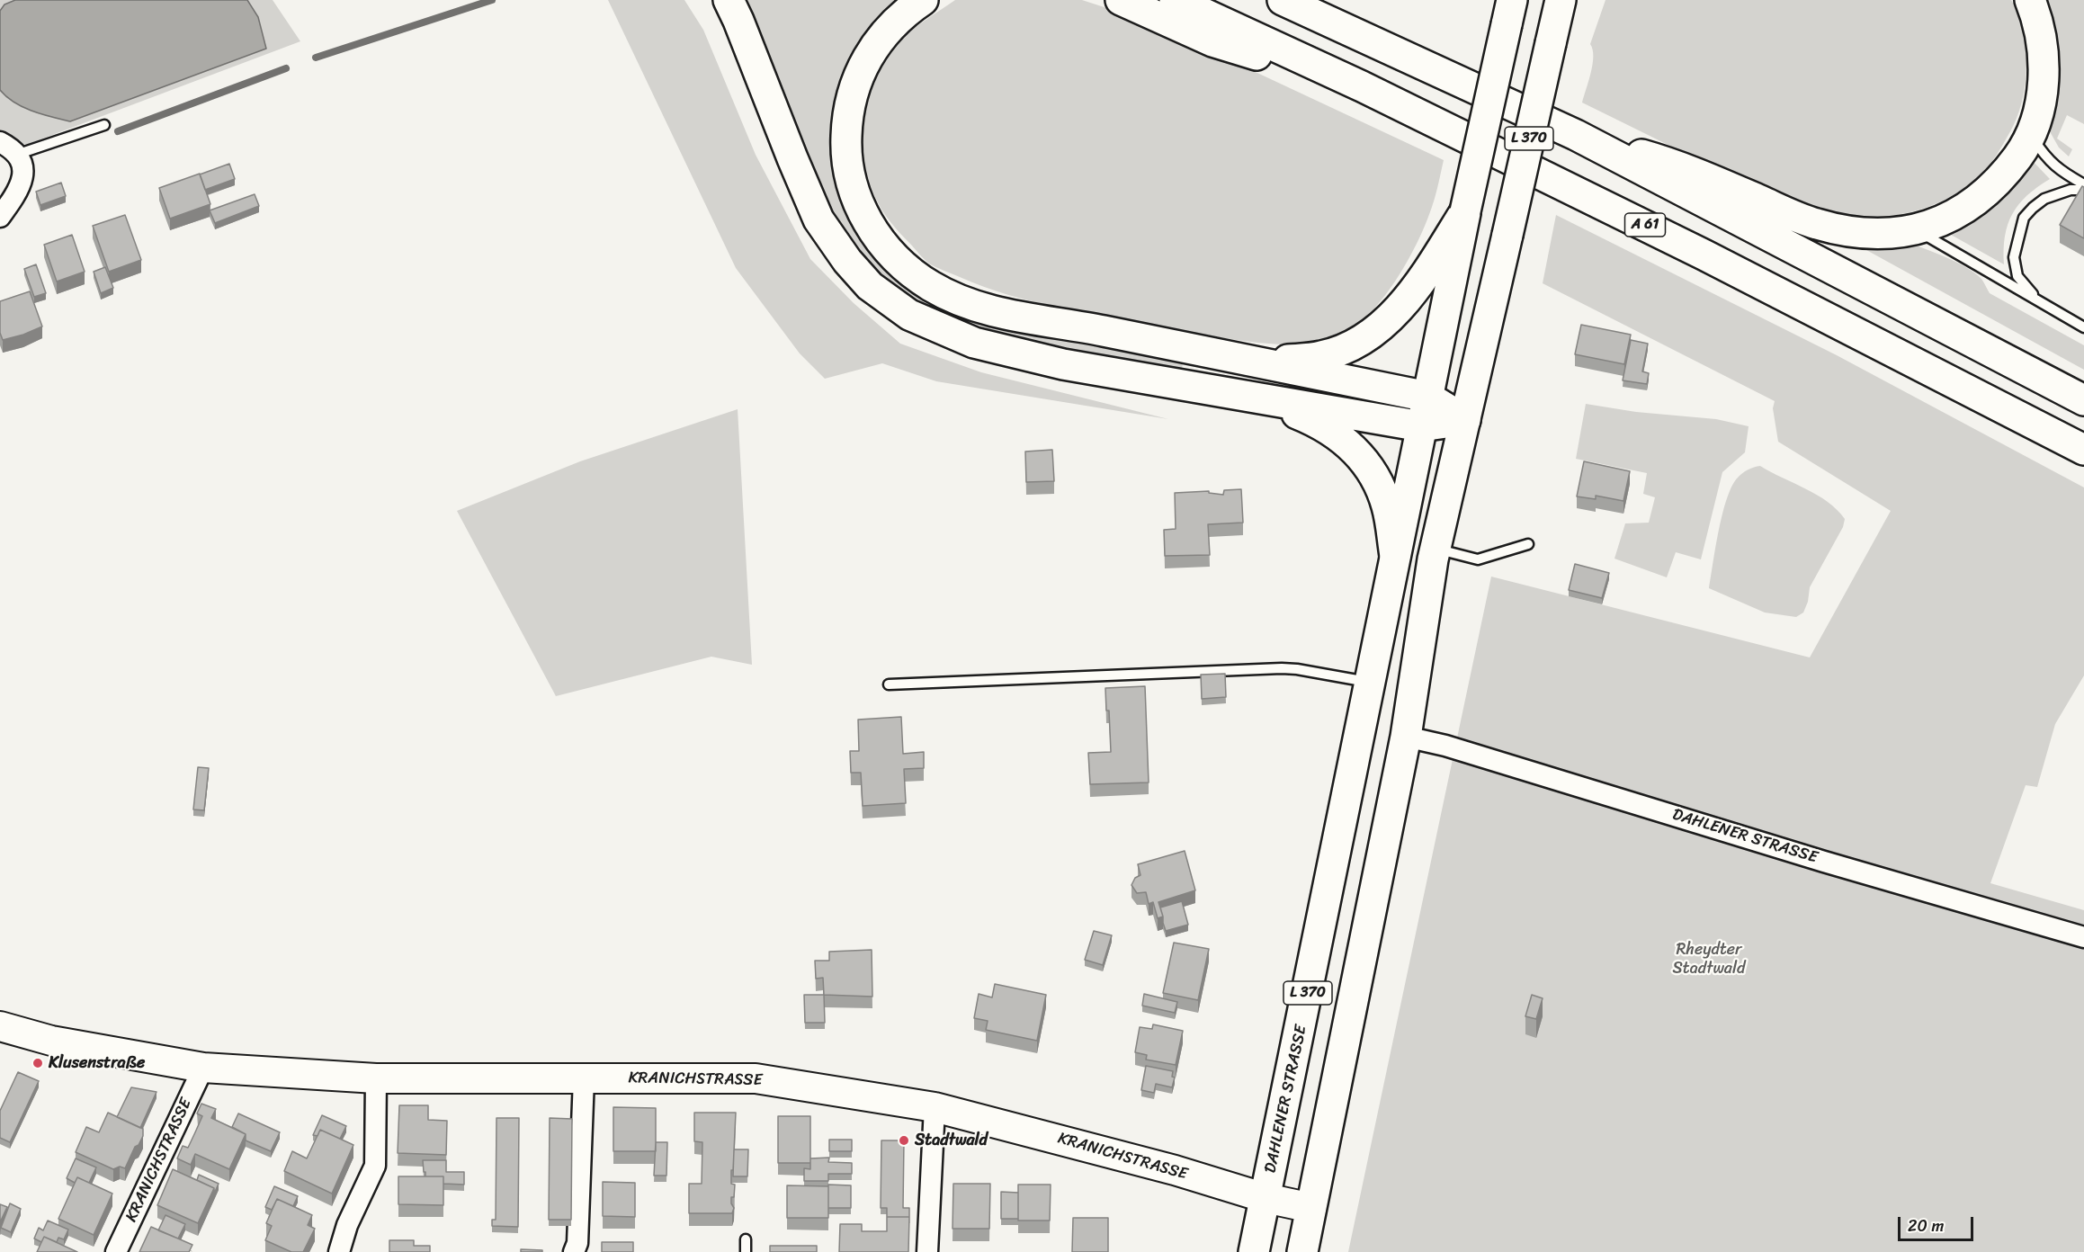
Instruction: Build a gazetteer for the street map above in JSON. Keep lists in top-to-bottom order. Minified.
{"streets":{"main road":["L 370","A 61","DAHLENER STRASSE"],"street":["KRANICHSTRASSE"]},"crossings":[["L 370","DAHLENER STRASSE"],["L 370","KRANICHSTRASSE"],["DAHLENER STRASSE","KRANICHSTRASSE"]],"parks":["Rheydter Stadtwald"],"places":["Klusenstraße","Stadtwald"],"scale_bar":"20 m"}
